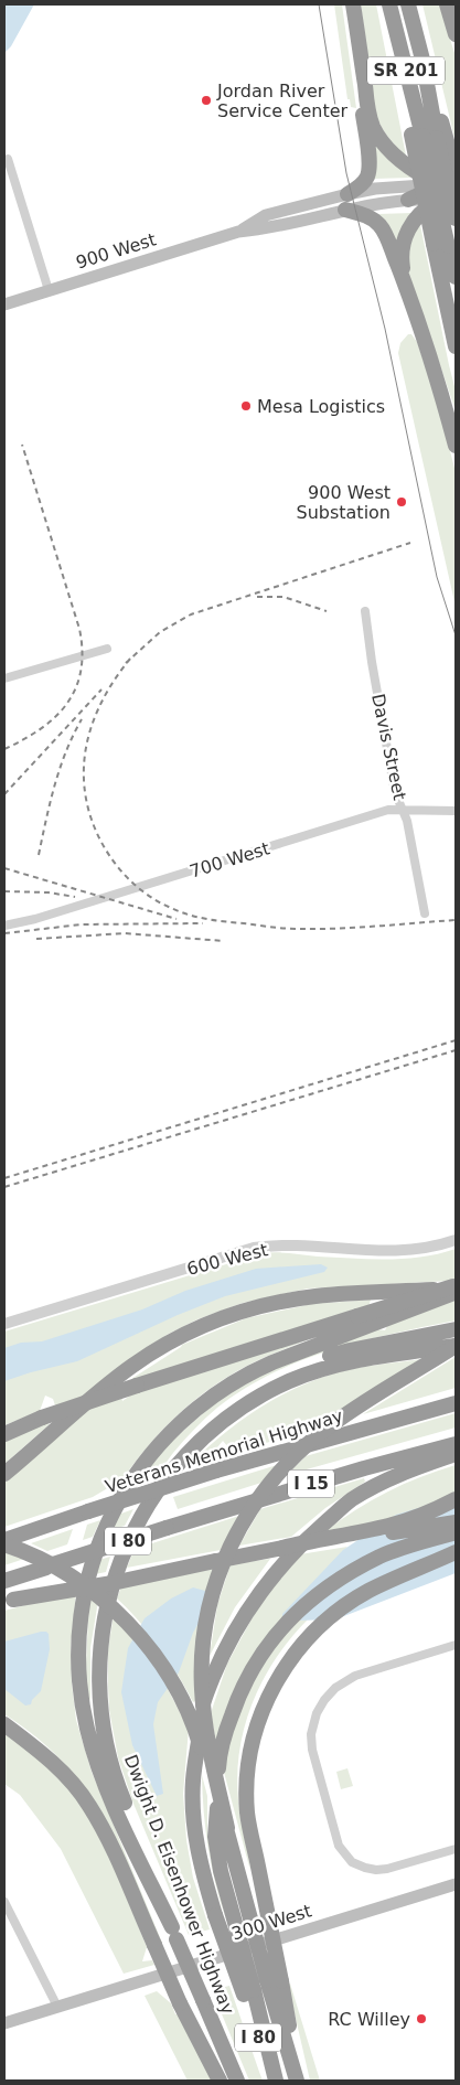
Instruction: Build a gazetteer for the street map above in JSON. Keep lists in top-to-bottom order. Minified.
{"streets":{"highway":["SR 201","Veterans Memorial Highway","I 15","I 80","Dwight D. Eisenhower Highway"],"main road":["900 West","300 West"],"street":["Davis Street","700 West","600 West"]},"crossings":[["Davis Street","700 West"]],"places":["Jordan River Service Center","Mesa Logistics","900 West Substation","RC Willey"]}
